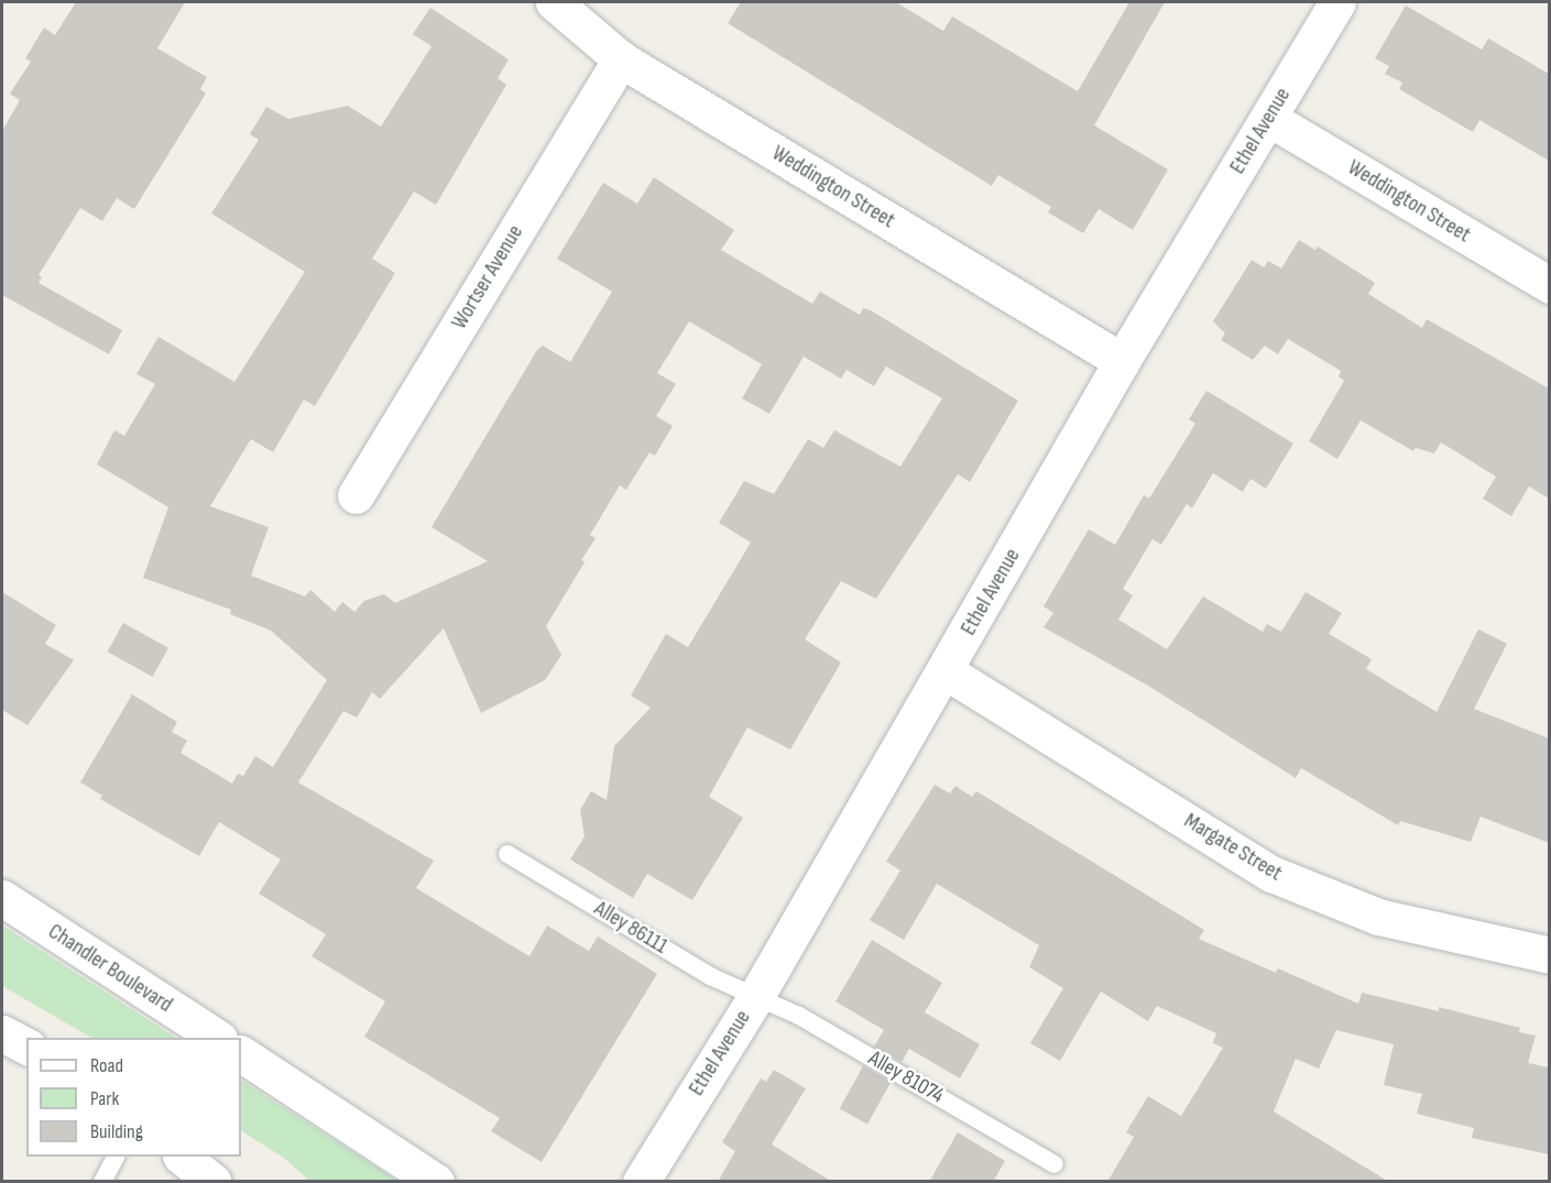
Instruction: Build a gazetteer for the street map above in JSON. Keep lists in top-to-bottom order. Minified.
{"streets":{"street":["Ethel Avenue","Weddington Street","Wortser Avenue","Margate Street","Chandler Boulevard"],"lane":["Alley 86111","Alley 81074"]},"crossings":[["Ethel Avenue","Weddington Street"],["Ethel Avenue","Margate Street"],["Ethel Avenue","Alley 86111"],["Ethel Avenue","Alley 81074"],["Weddington Street","Wortser Avenue"],["Alley 86111","Alley 81074"]],"legend":["Road","Park","Building"]}
